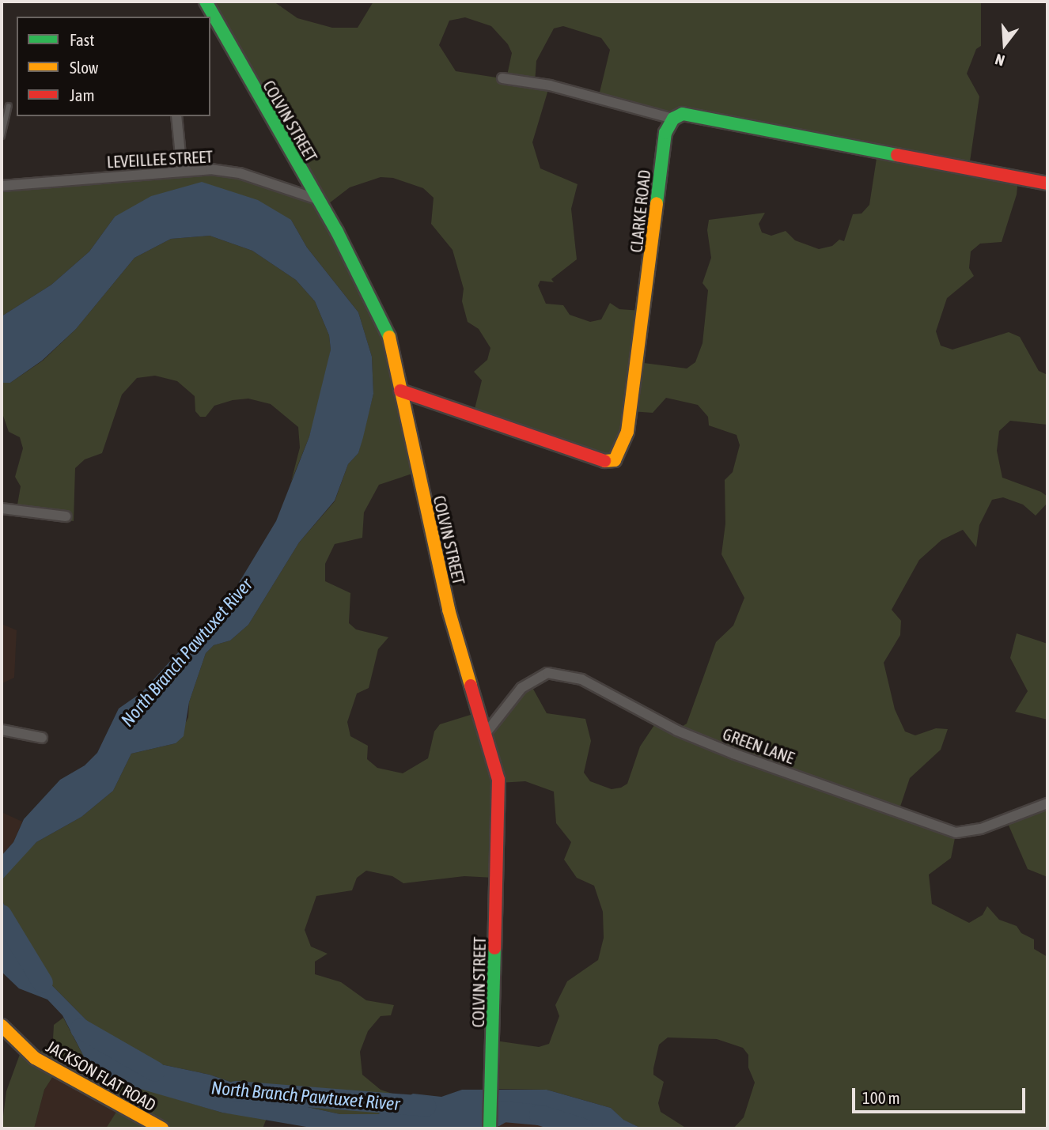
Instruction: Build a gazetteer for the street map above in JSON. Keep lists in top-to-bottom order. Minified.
{"streets":{"street":["COLVIN STREET","LEVEILLEE STREET","CLARKE ROAD","GREEN LANE","JACKSON FLAT ROAD"]},"crossings":[["COLVIN STREET","LEVEILLEE STREET"],["COLVIN STREET","CLARKE ROAD"],["COLVIN STREET","GREEN LANE"]],"water":["North Branch Pawtuxet River"],"legend":["Fast","Slow","Jam"],"scale_bar":"100 m","north":"bottom"}
